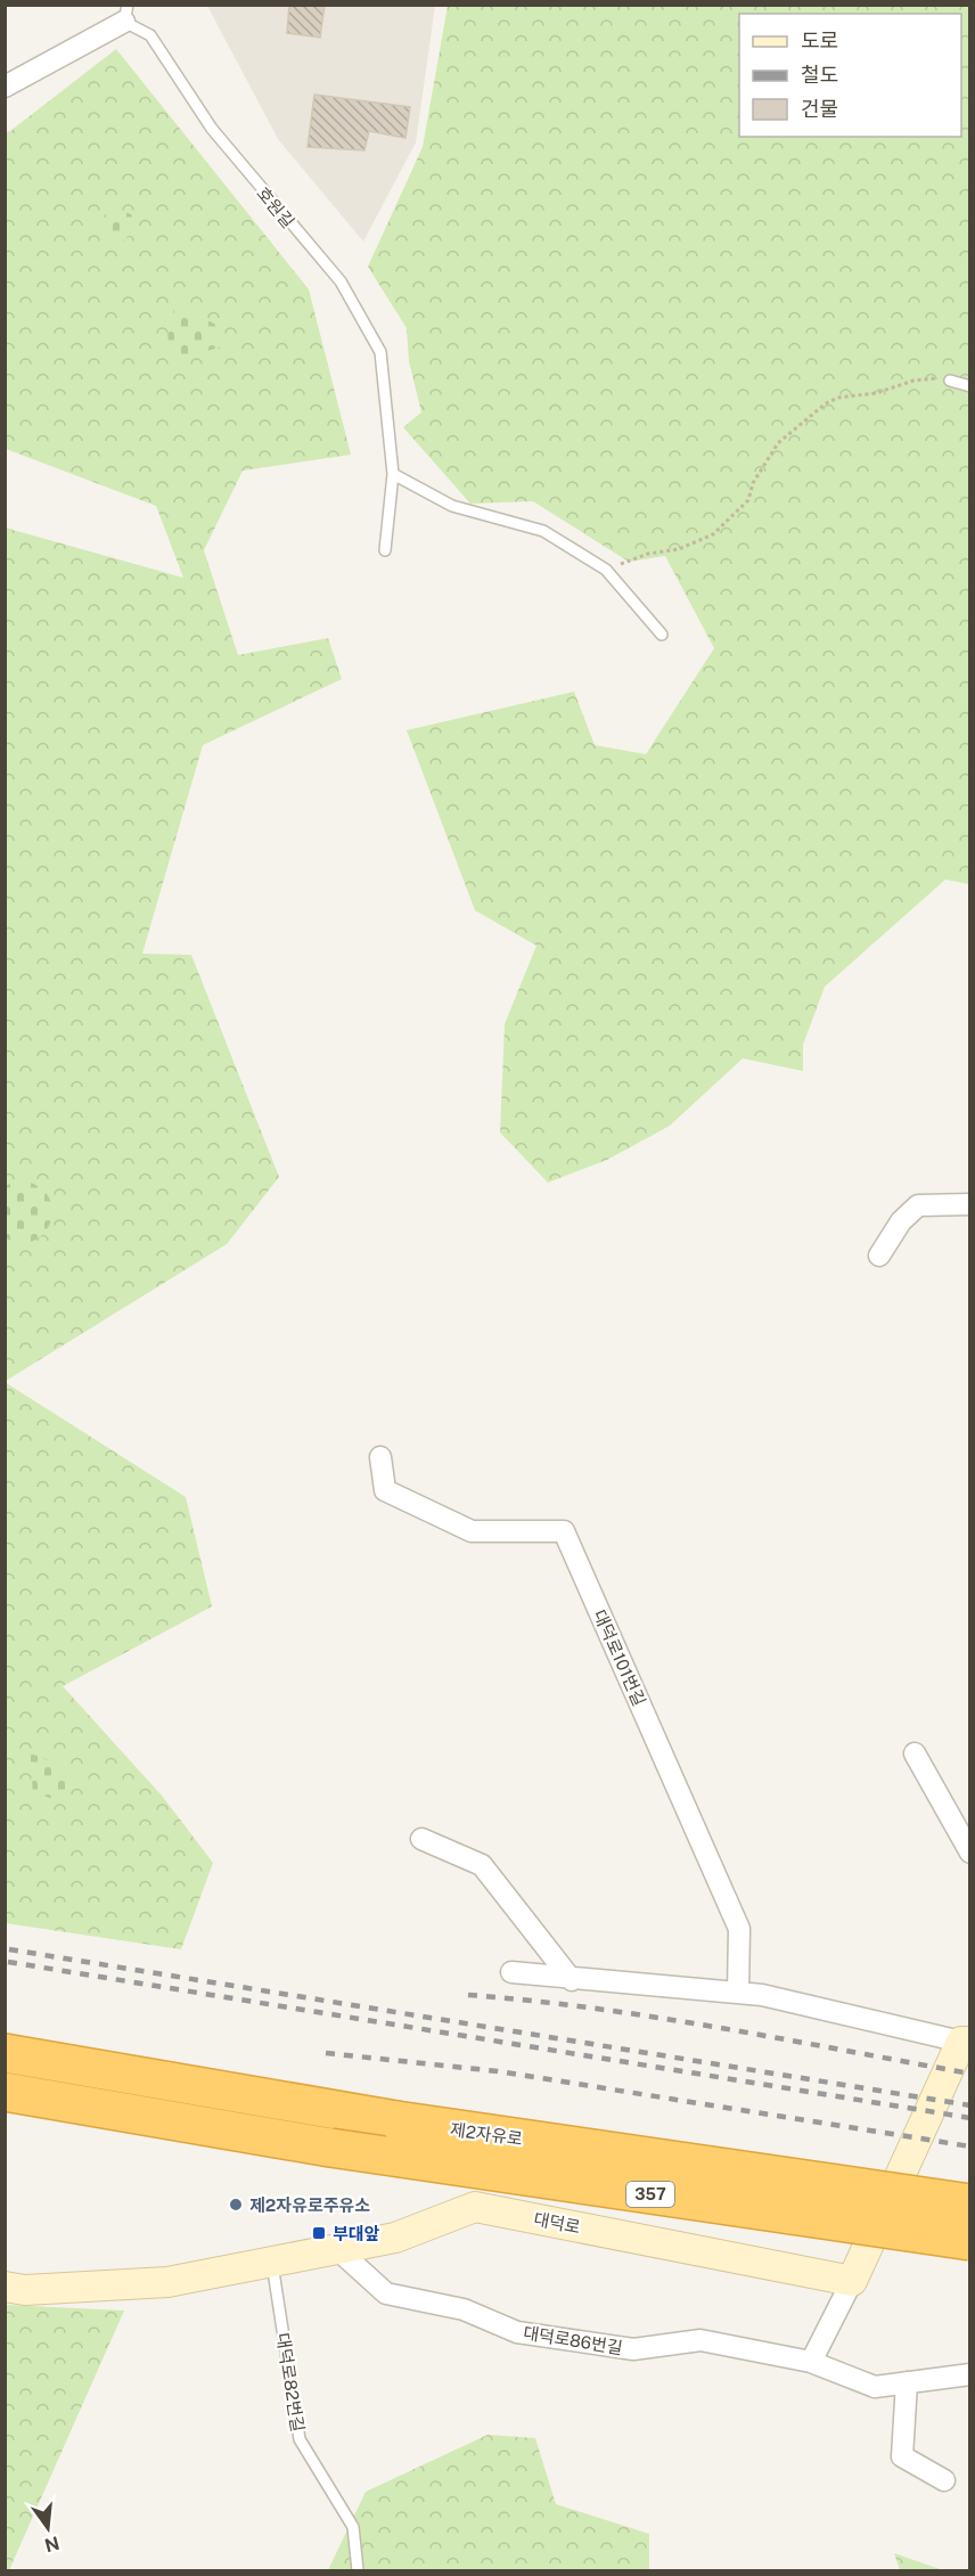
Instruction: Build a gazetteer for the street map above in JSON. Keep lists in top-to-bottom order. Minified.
{"streets":{"highway":["제2자유로","357"],"street":["호원길","대덕로101번길","대덕로","대덕로86번길"],"lane":["대덕로82번길"]},"crossings":[["대덕로","대덕로86번길"],["대덕로","대덕로82번길"]],"places":{"other":["제2자유로주유소"],"transit":["부대앞"]},"legend":["도로","철도","건물"],"north":"bottom"}
